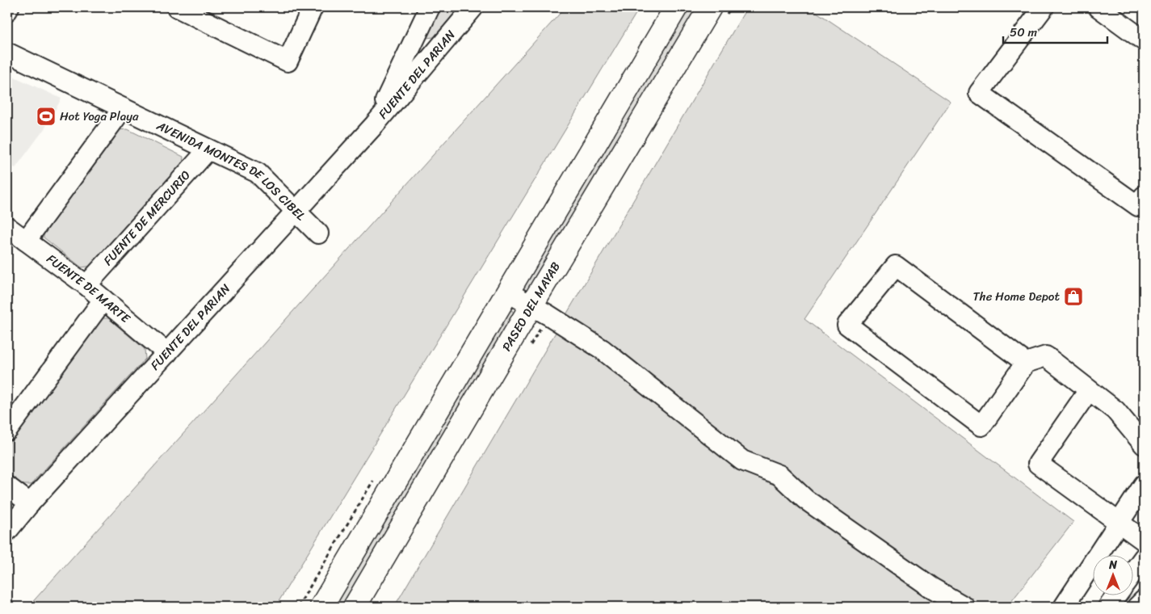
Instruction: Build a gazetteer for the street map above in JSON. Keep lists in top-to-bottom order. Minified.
{"streets":{"main road":["PASEO DEL MAYAB"],"street":["FUENTE DEL PARIAN","AVENIDA MONTES DE LOS CIBEL","FUENTE DE MERCURIO","FUENTE DE MARTE"]},"crossings":[["FUENTE DEL PARIAN","AVENIDA MONTES DE LOS CIBEL"],["FUENTE DEL PARIAN","FUENTE DE MARTE"],["AVENIDA MONTES DE LOS CIBEL","FUENTE DE MERCURIO"],["FUENTE DE MERCURIO","FUENTE DE MARTE"]],"places":{"sports":["Hot Yoga Playa"],"shop":["The Home Depot"]},"scale_bar":"50 m","north":"top"}
